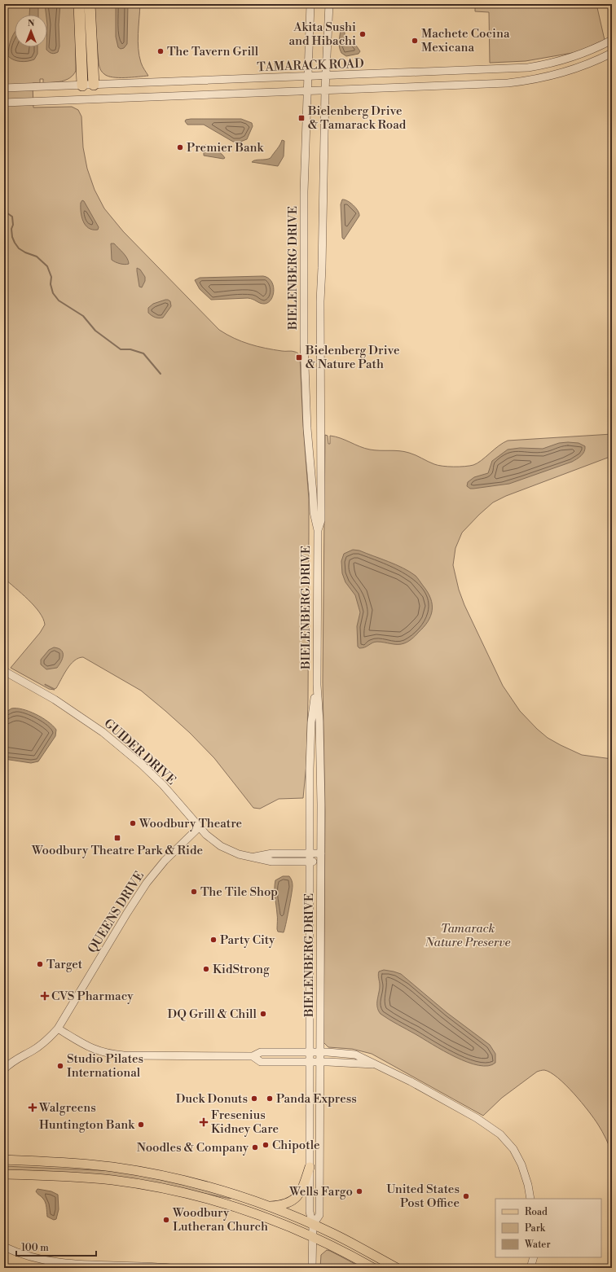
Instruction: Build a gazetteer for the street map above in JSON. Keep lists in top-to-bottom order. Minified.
{"streets":{"street":["TAMARACK ROAD","BIELENBERG DRIVE","GUIDER DRIVE","QUEENS DRIVE"]},"crossings":[["TAMARACK ROAD","BIELENBERG DRIVE"],["BIELENBERG DRIVE","GUIDER DRIVE"],["GUIDER DRIVE","QUEENS DRIVE"]],"parks":["Tamarack Nature Preserve"],"places":{"other":["Akita Sushi and Hibachi","Machete Cocina Mexicana","The Tavern Grill","Premier Bank","Woodbury Theatre","The Tile Shop","Party City","Target","KidStrong","DQ Grill & Chill","Studio Pilates International","Duck Donuts","Panda Express","Huntington Bank","Chipotle","Noodles & Company","Wells Fargo","United States Post Office","Woodbury Lutheran Church"],"transit":["Bielenberg Drive & Tamarack Road","Bielenberg Drive & Nature Path","Woodbury Theatre Park & Ride"],"health":["CVS Pharmacy","Walgreens","Fresenius Kidney Care"]},"legend":["Road","Park","Water"],"scale_bar":"100 m","north":"top"}
